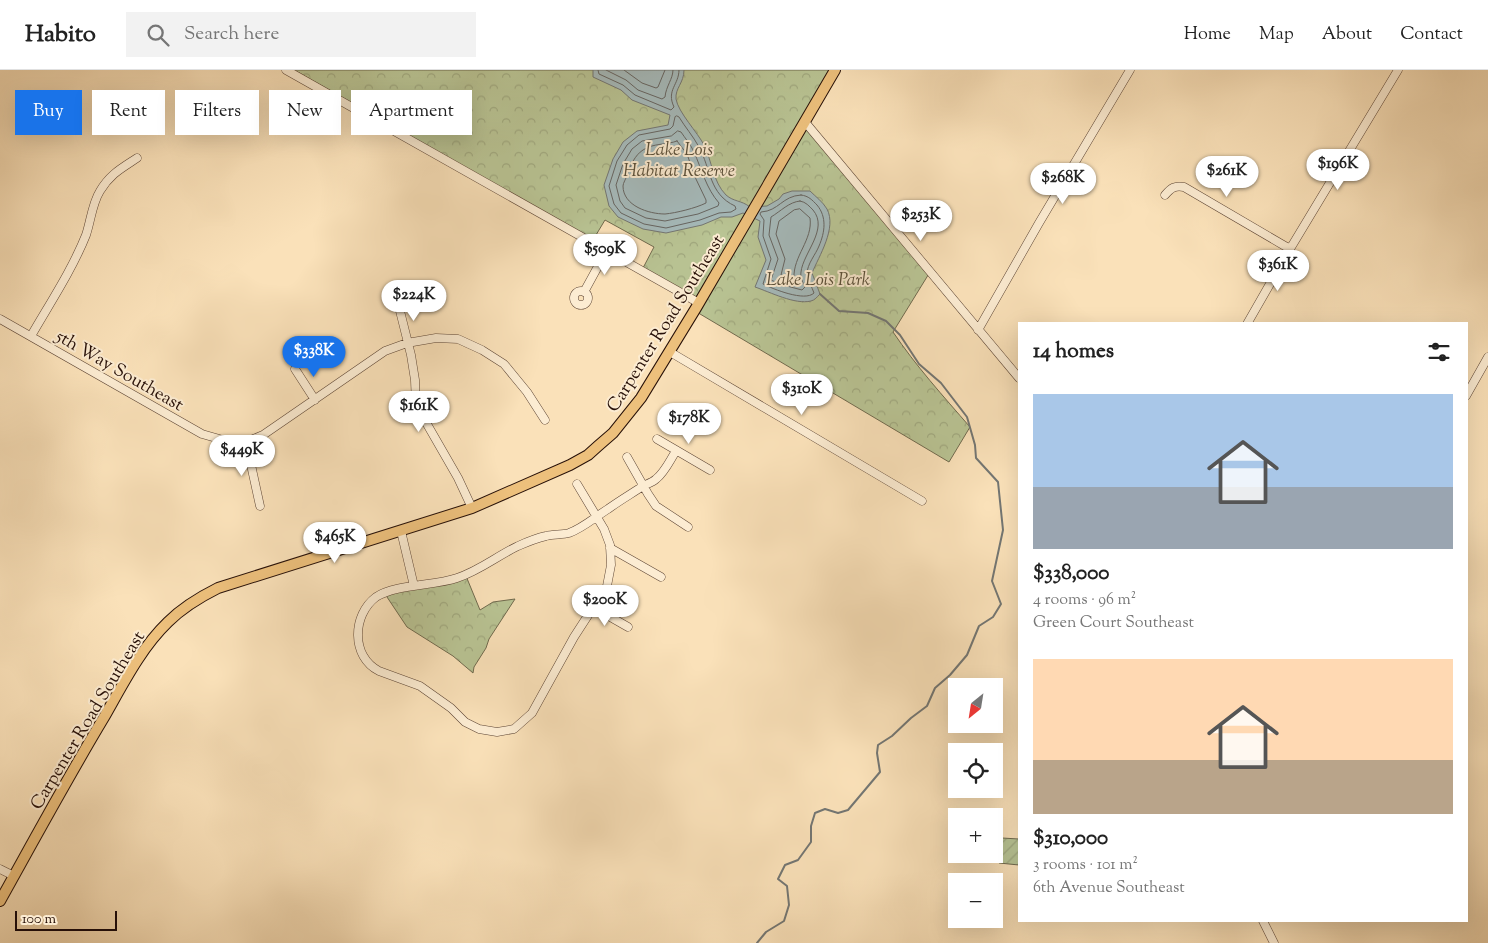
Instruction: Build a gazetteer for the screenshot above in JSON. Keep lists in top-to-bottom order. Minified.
{"streets":{"main road":["Carpenter Road Southeast"],"street":["5th Way Southeast"]},"parks":["Lake Lois Habitat Reserve","Lake Lois Park"],"scale_bar":"100 m","north":"bottom left","page":{"header":"Habito","search":"Search here","nav":["Home","Map","About","Contact"],"chip":["Buy","Rent","Filters","New","Apartment"],"price":["$196K","$261K","$268K","$253K","$509K","$361K","$224K","$338K","$310K","$161K","$178K","$449K","$465K","$200K"],"heading":"14 homes","list":[{"name":"$338,000","note":"4 rooms · 96 m² · Green Court Southeast"},{"name":"$310,000","note":"3 rooms · 101 m² · 6th Avenue Southeast"}],"map_buttons":["+","−"],"scale":"100 m"}}
